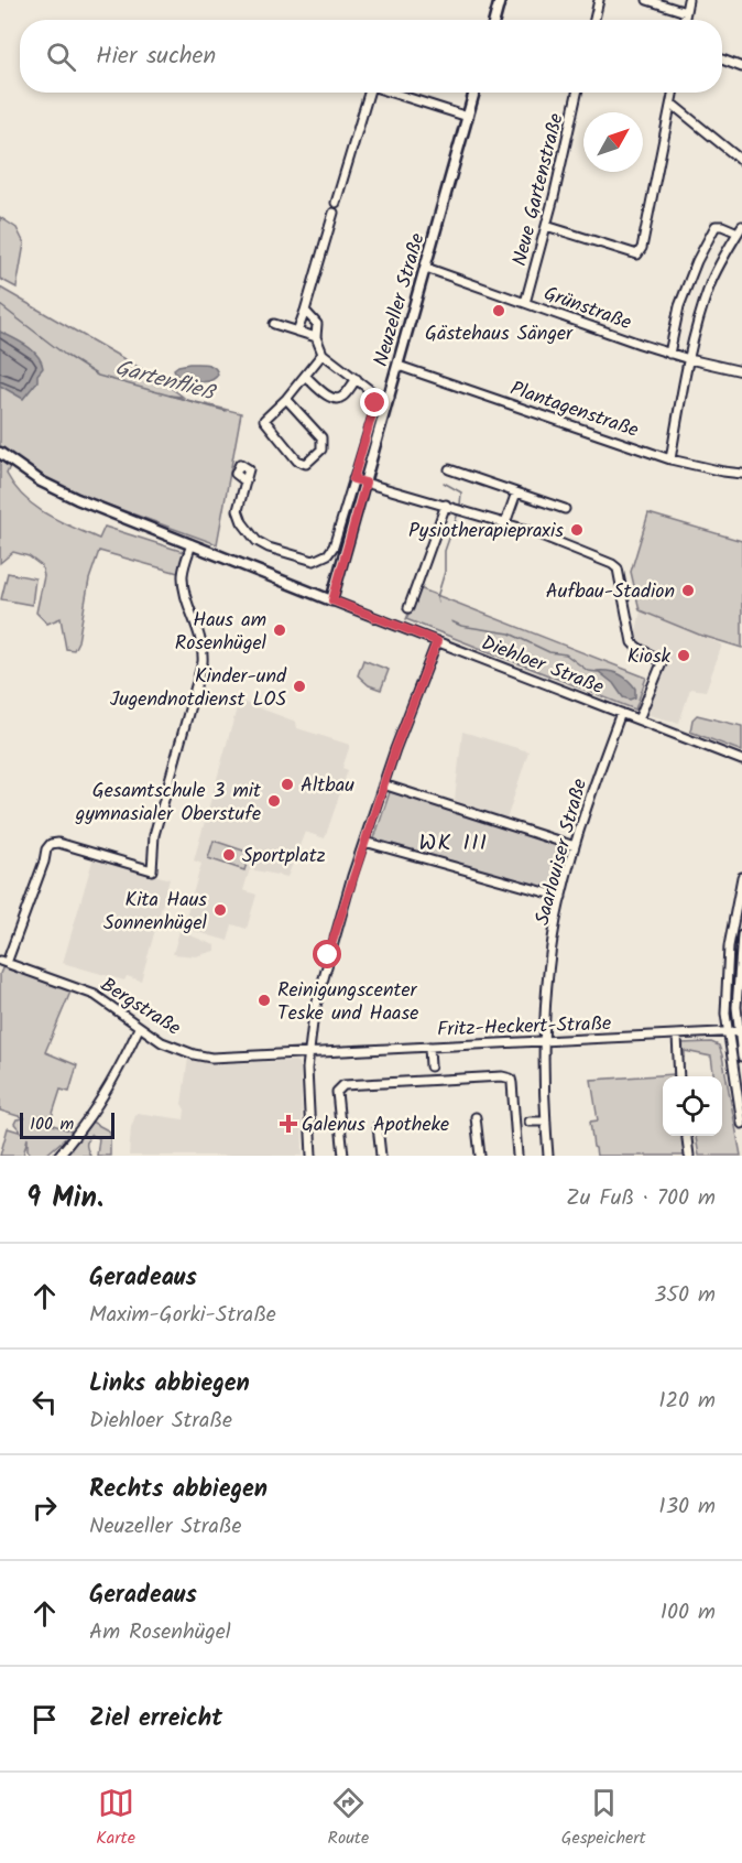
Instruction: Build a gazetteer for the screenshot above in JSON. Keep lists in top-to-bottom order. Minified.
{"streets":{"main road":["Neuzeller Straße"],"street":["Neue Gartenstraße","Grünstraße","Plantagenstraße","Diehloer Straße","Saarlouiser Straße","Bergstraße","Fritz-Heckert-Straße"]},"crossings":[["Neue Gartenstraße","Grünstraße"],["Neuzeller Straße","Grünstraße"],["Neuzeller Straße","Plantagenstraße"],["Neuzeller Straße","Diehloer Straße"],["Diehloer Straße","Saarlouiser Straße"],["Saarlouiser Straße","Fritz-Heckert-Straße"],["Bergstraße","Fritz-Heckert-Straße"]],"districts":["WK III"],"water":["Gartenfließ"],"places":{"other":["Gästehaus Sänger","Pysiotherapiepraxis","Aufbau-Stadion","Haus am Rosenhügel","Kiosk","Kinder-und Jugendnotdienst LOS","Altbau","Gesamtschule 3 mit gymnasialer Oberstufe","Sportplatz","Kita Haus Sonnenhügel","Reinigungscenter Teske und Haase"],"health":["Galenus Apotheke"]},"scale_bar":"100 m","north":"top right","page":{"search":"Hier suchen","scale":"100 m","heading":["9 Min.","Zu Fuß · 700 m"],"list":[["Geradeaus","Maxim-Gorki-Straße","350 m"],["Links abbiegen","Diehloer Straße","120 m"],["Rechts abbiegen","Neuzeller Straße","130 m"],["Geradeaus","Am Rosenhügel","100 m"],"Ziel erreicht"],"nav":["Karte","Route","Gespeichert"]}}
